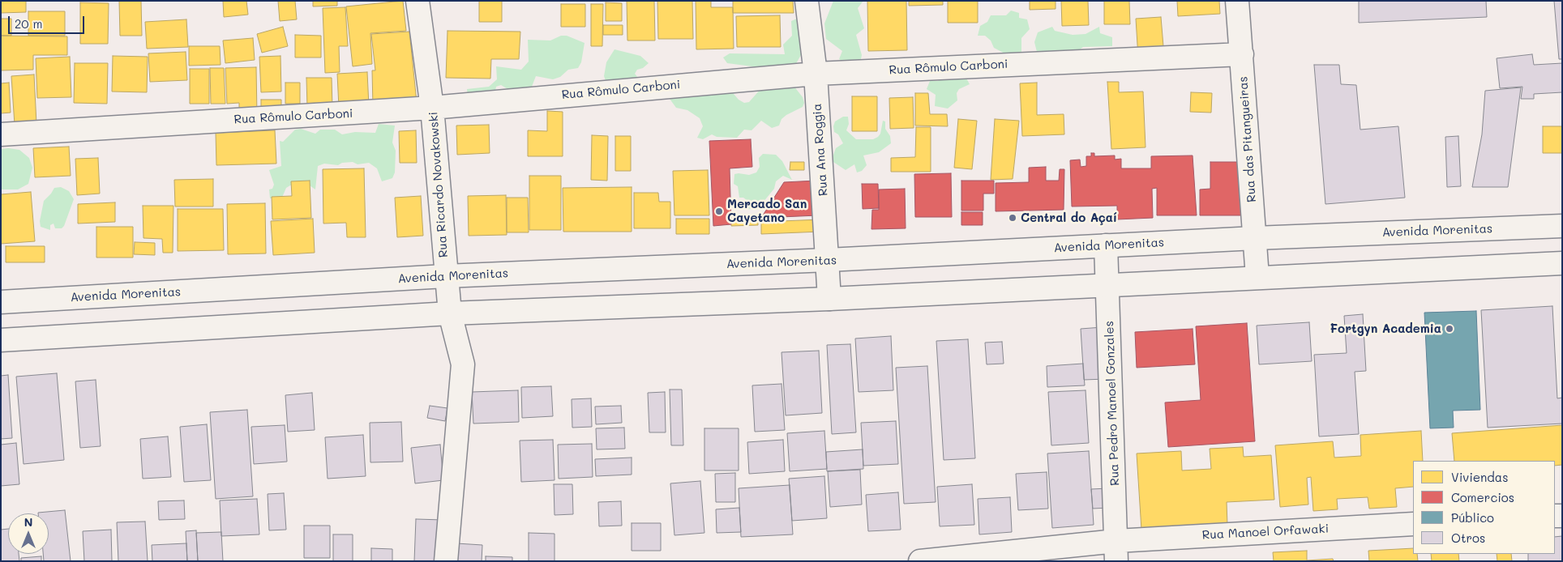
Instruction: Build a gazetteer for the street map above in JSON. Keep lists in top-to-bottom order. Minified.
{"streets":{"street":["Rua Rômulo Carboni","Rua das Pitangueiras","Rua Ana Roggia","Rua Ricardo Novakowski","Avenida Morenitas","Rua Pedro Manoel Gonzales","Rua Manoel Orfawaki"]},"crossings":[["Rua Rômulo Carboni","Rua das Pitangueiras"],["Rua Rômulo Carboni","Rua Ana Roggia"],["Rua Rômulo Carboni","Rua Ricardo Novakowski"],["Rua das Pitangueiras","Avenida Morenitas"],["Rua Ana Roggia","Avenida Morenitas"],["Rua Ricardo Novakowski","Avenida Morenitas"],["Avenida Morenitas","Rua Pedro Manoel Gonzales"],["Rua Pedro Manoel Gonzales","Rua Manoel Orfawaki"]],"places":["Mercado San Cayetano","Central do Açaí","Fortgyn Academia"],"legend":["Viviendas","Comercios","Público","Otros"],"scale_bar":"20 m","north":"top"}
